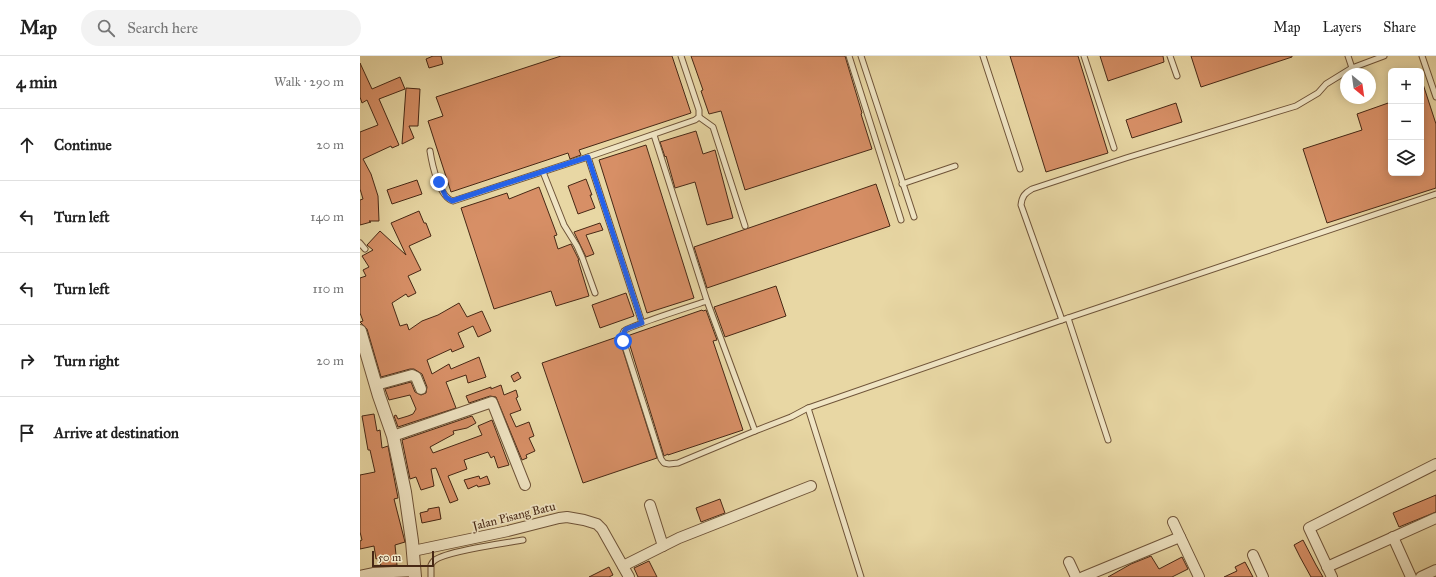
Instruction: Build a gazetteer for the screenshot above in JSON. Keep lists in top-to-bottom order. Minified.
{"streets":{"street":["Jalan Pisang Batu"]},"scale_bar":"50 m","north":"bottom right","page":{"header":"Map","search":"Search here","nav":["Map","Layers","Share"],"heading":["4 min","Walk · 290 m"],"map_buttons":["+","−"],"list":[["Continue","20 m"],["Turn left","140 m"],["Turn left","110 m"],["Turn right","20 m"],"Arrive at destination"],"scale":"50 m"}}
